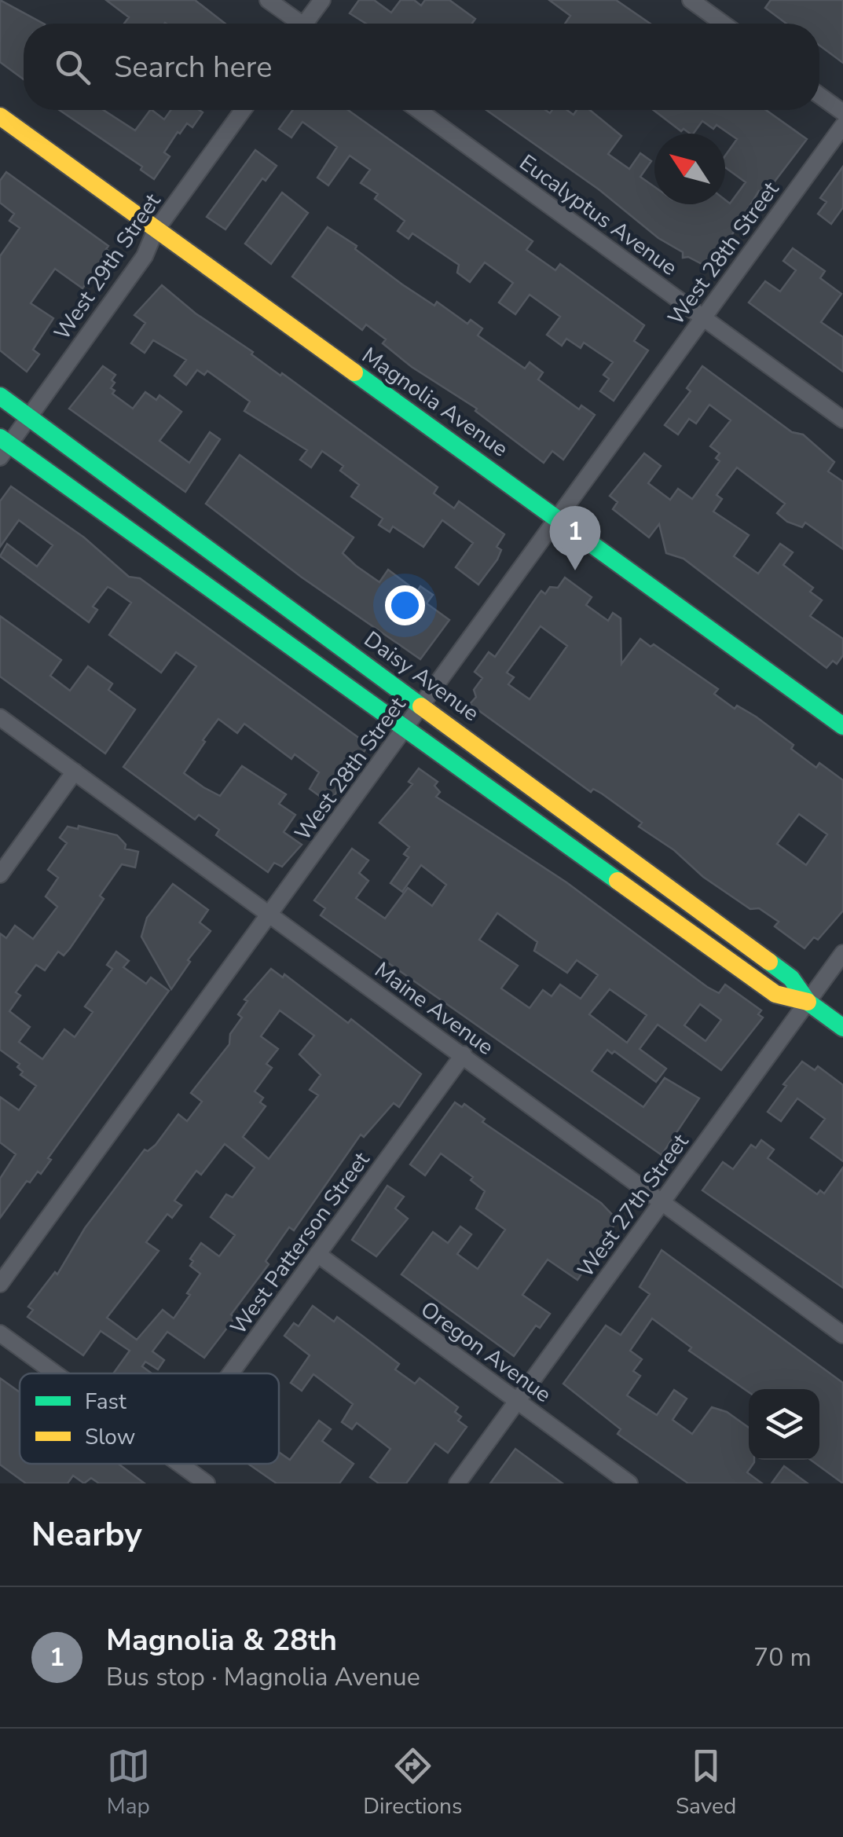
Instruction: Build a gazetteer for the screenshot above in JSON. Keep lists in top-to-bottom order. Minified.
{"streets":{"street":["Eucalyptus Avenue","West 28th Street","West 29th Street","Magnolia Avenue","Daisy Avenue","Maine Avenue","West 27th Street","West Patterson Street","Oregon Avenue"]},"crossings":[["Eucalyptus Avenue","West 28th Street"],["West 28th Street","Magnolia Avenue"],["West 28th Street","Daisy Avenue"],["West 28th Street","Maine Avenue"],["West 29th Street","Magnolia Avenue"],["West 29th Street","Daisy Avenue"],["Daisy Avenue","West 27th Street"],["Maine Avenue","West 27th Street"],["Maine Avenue","West Patterson Street"],["West 27th Street","Oregon Avenue"],["West Patterson Street","Oregon Avenue"]],"legend":["Fast","Slow"],"north":"top left","page":{"search":"Search here","pins":"1","heading":"Nearby","list":[{"mark":"1","name":"Magnolia & 28th","note":"Bus stop · Magnolia Avenue","value":"70 m"}],"nav":["Map","Directions","Saved"]}}
